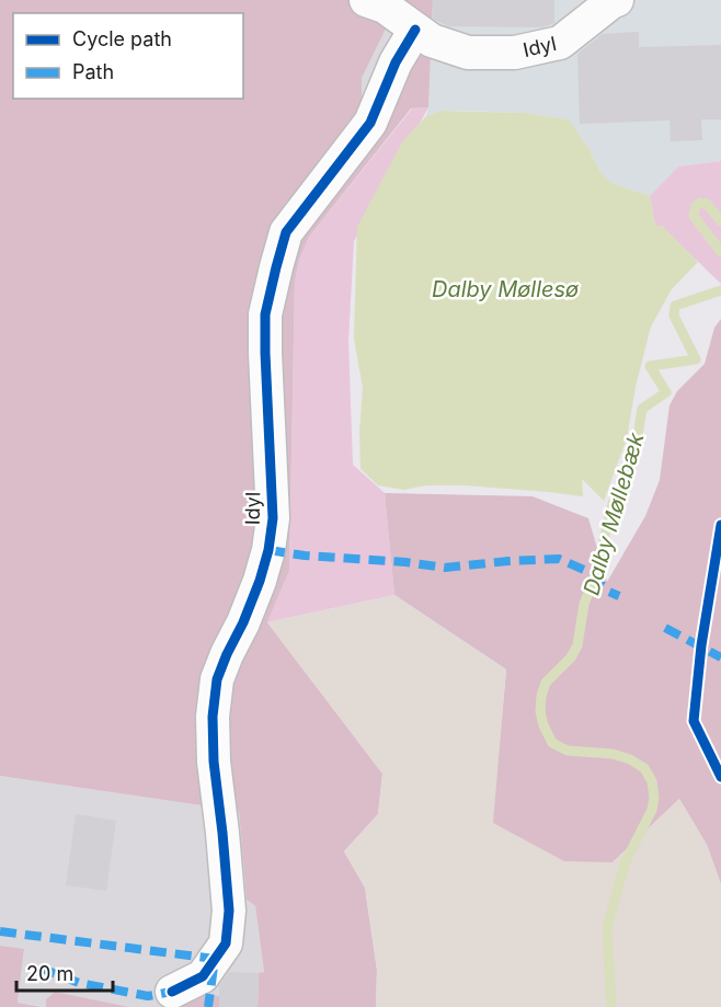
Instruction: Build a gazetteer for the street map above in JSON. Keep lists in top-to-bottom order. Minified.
{"streets":{"street":["Idyl"]},"water":["Dalby Møllesø","Dalby Møllebæk"],"legend":["Cycle path","Path"],"scale_bar":"20 m"}
